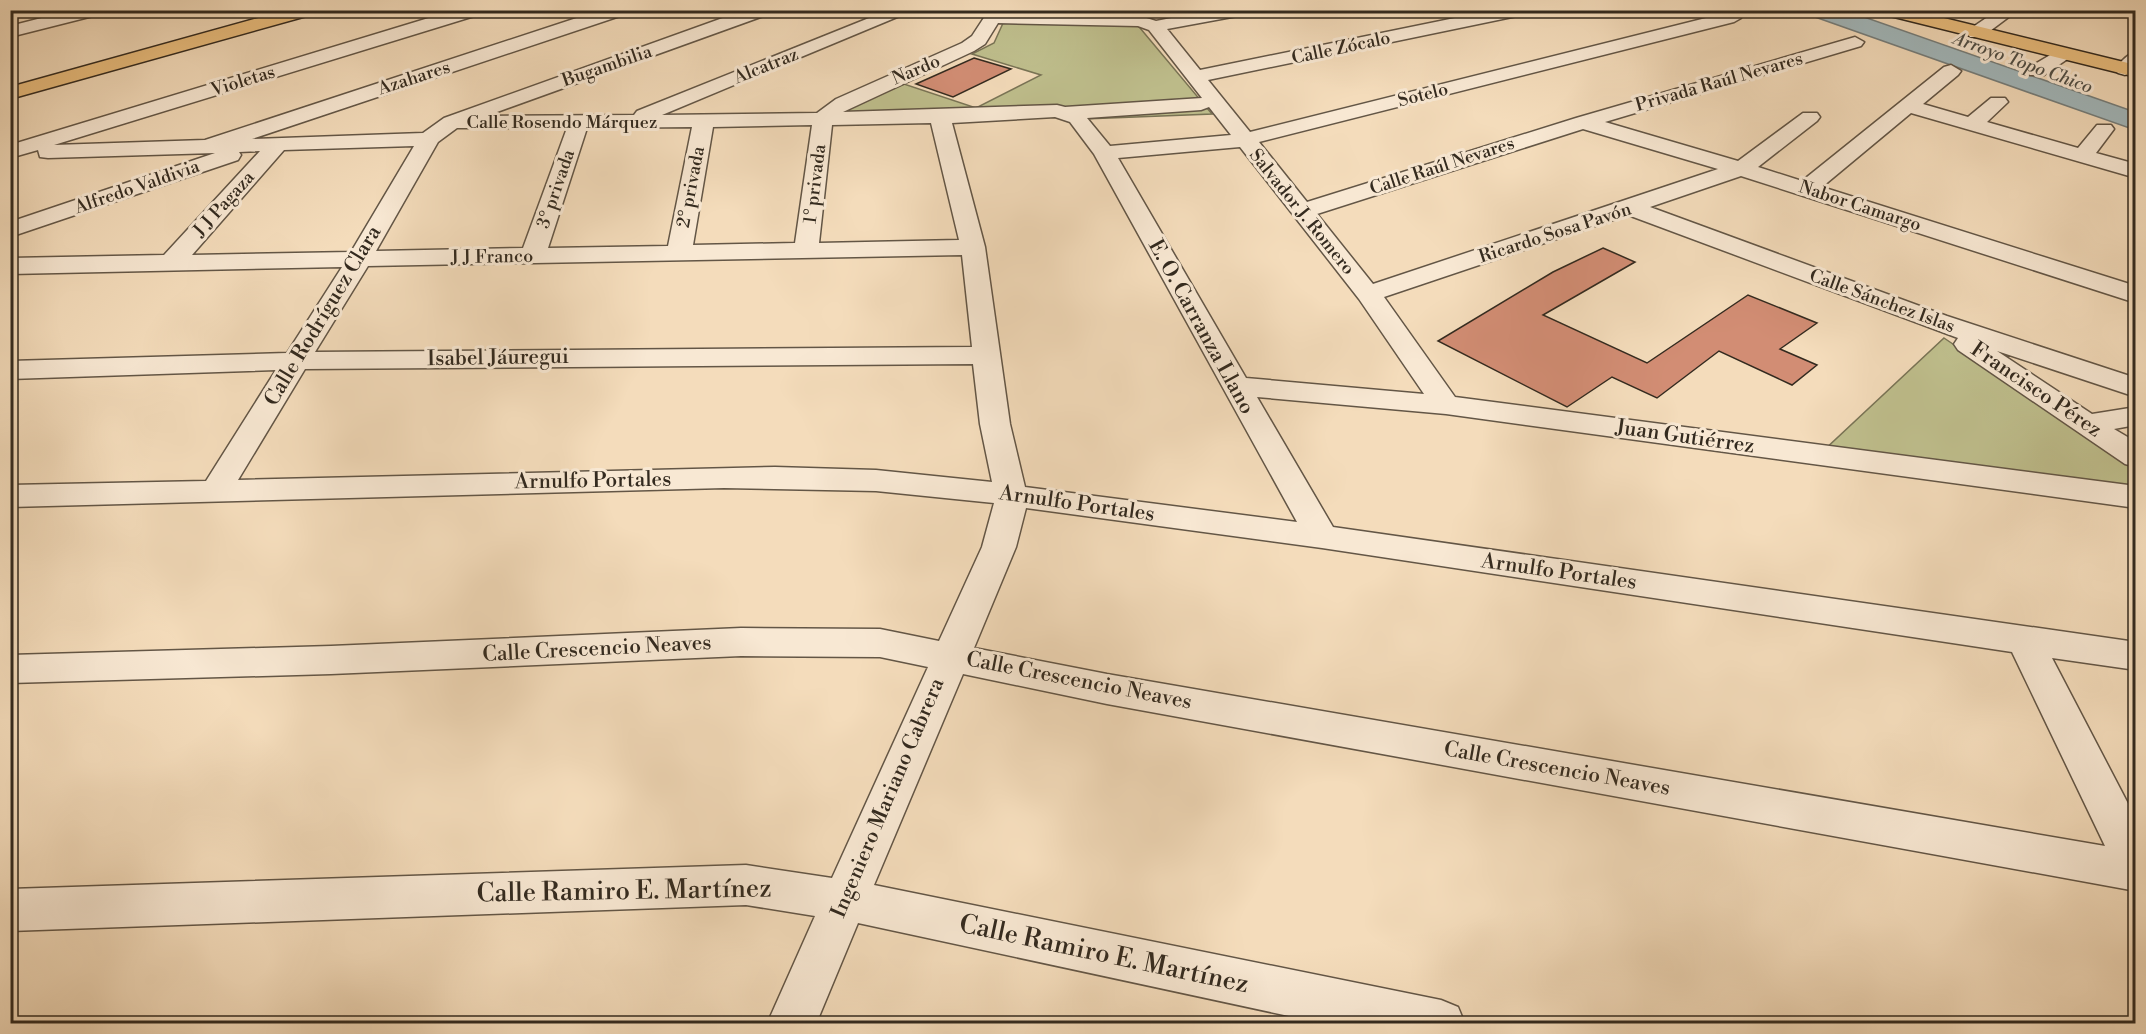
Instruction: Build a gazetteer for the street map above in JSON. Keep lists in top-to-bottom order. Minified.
{"streets":{"street":["Calle Zócalo","Bugambilia","Alcatraz","Nardo","Azahares","Violetas","Privada Raúl Nevares","Sotelo","Calle Rosendo Márquez","Calle Raúl Nevares","1° privada","Alfredo Valdivia","2° privada","3° privada","J J Pagaza","Nabor Camargo","Salvador J. Romero","Ricardo Sosa Pavón","J J Franco","Calle Sánchez Islas","Calle Rodríguez Clara","E. O. Carranza Llano","Isabel Jáuregui","Francisco Pérez","Juan Gutiérrez","Arnulfo Portales","Calle Crescencio Neaves","Ingeniero Mariano Cabrera","Calle Ramiro E. Martínez"]},"crossings":[["Calle Zócalo","Salvador J. Romero"],["Bugambilia","Calle Rosendo Márquez"],["Alcatraz","Calle Rosendo Márquez"],["Nardo","Calle Rosendo Márquez"],["Nardo","1° privada"],["Privada Raúl Nevares","Calle Raúl Nevares"],["Privada Raúl Nevares","Nabor Camargo"],["Sotelo","Salvador J. Romero"],["Sotelo","E. O. Carranza Llano"],["Calle Rosendo Márquez","1° privada"],["Calle Rosendo Márquez","2° privada"],["Calle Rosendo Márquez","3° privada"],["Calle Rosendo Márquez","Calle Rodríguez Clara"],["Calle Rosendo Márquez","E. O. Carranza Llano"],["Calle Rosendo Márquez","Ingeniero Mariano Cabrera"],["Calle Raúl Nevares","Nabor Camargo"],["Calle Raúl Nevares","Salvador J. Romero"],["1° privada","J J Franco"],["Alfredo Valdivia","J J Pagaza"],["2° privada","J J Franco"],["3° privada","J J Franco"],["J J Pagaza","J J Franco"],["Nabor Camargo","Ricardo Sosa Pavón"],["Salvador J. Romero","Ricardo Sosa Pavón"],["Salvador J. Romero","Juan Gutiérrez"],["Ricardo Sosa Pavón","Calle Sánchez Islas"],["J J Franco","Calle Rodríguez Clara"],["J J Franco","Ingeniero Mariano Cabrera"],["Calle Sánchez Islas","Francisco Pérez"],["Calle Rodríguez Clara","Isabel Jáuregui"],["Calle Rodríguez Clara","Arnulfo Portales"],["E. O. Carranza Llano","Juan Gutiérrez"],["E. O. Carranza Llano","Arnulfo Portales"],["Isabel Jáuregui","Ingeniero Mariano Cabrera"],["Arnulfo Portales","Ingeniero Mariano Cabrera"],["Calle Crescencio Neaves","Ingeniero Mariano Cabrera"],["Ingeniero Mariano Cabrera","Calle Ramiro E. Martínez"]],"water":["Arroyo Topo Chico"]}
